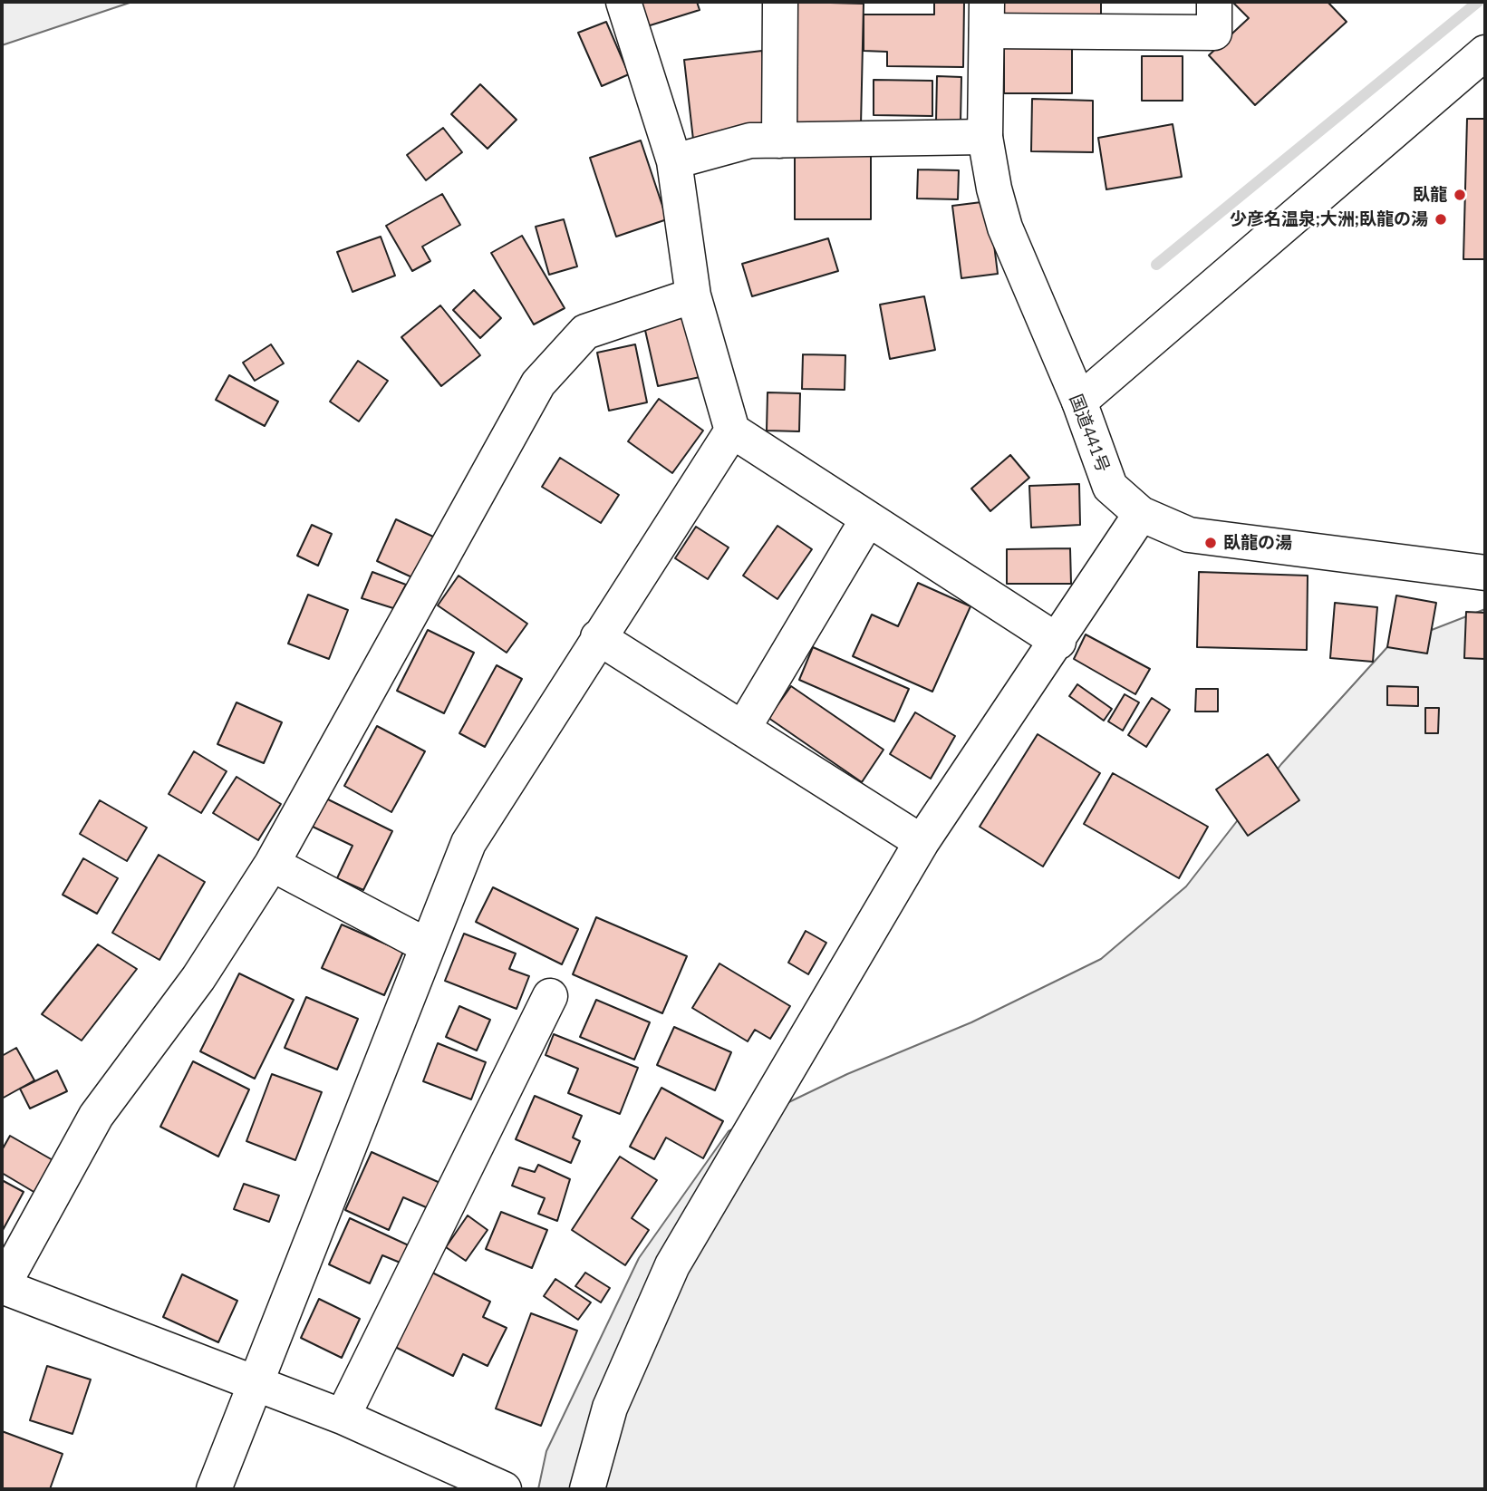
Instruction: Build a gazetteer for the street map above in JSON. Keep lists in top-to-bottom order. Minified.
{"streets":{"main road":["国道441号"]},"places":["臥龍","少彦名温泉;大洲;臥龍の湯","臥龍の湯"]}
